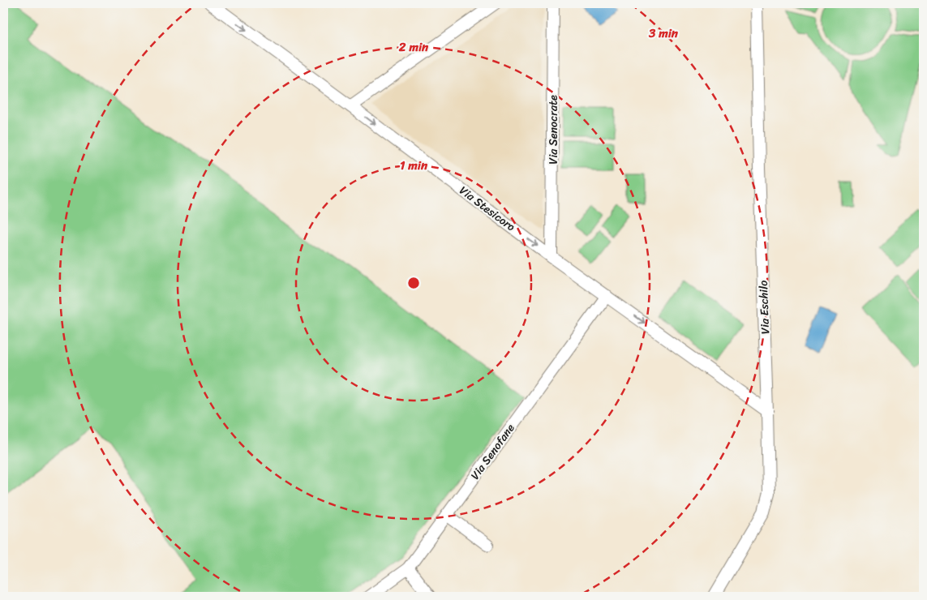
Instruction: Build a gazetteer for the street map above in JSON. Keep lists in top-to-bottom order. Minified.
{"streets":{"street":["Via Senocrate","Via Stesicoro","Via Eschilo","Via Senofane"]},"crossings":[["Via Senocrate","Via Stesicoro"],["Via Stesicoro","Via Eschilo"],["Via Stesicoro","Via Senofane"]],"one_way":["Via Stesicoro"],"rings":["3 min","2 min","1 min"]}
